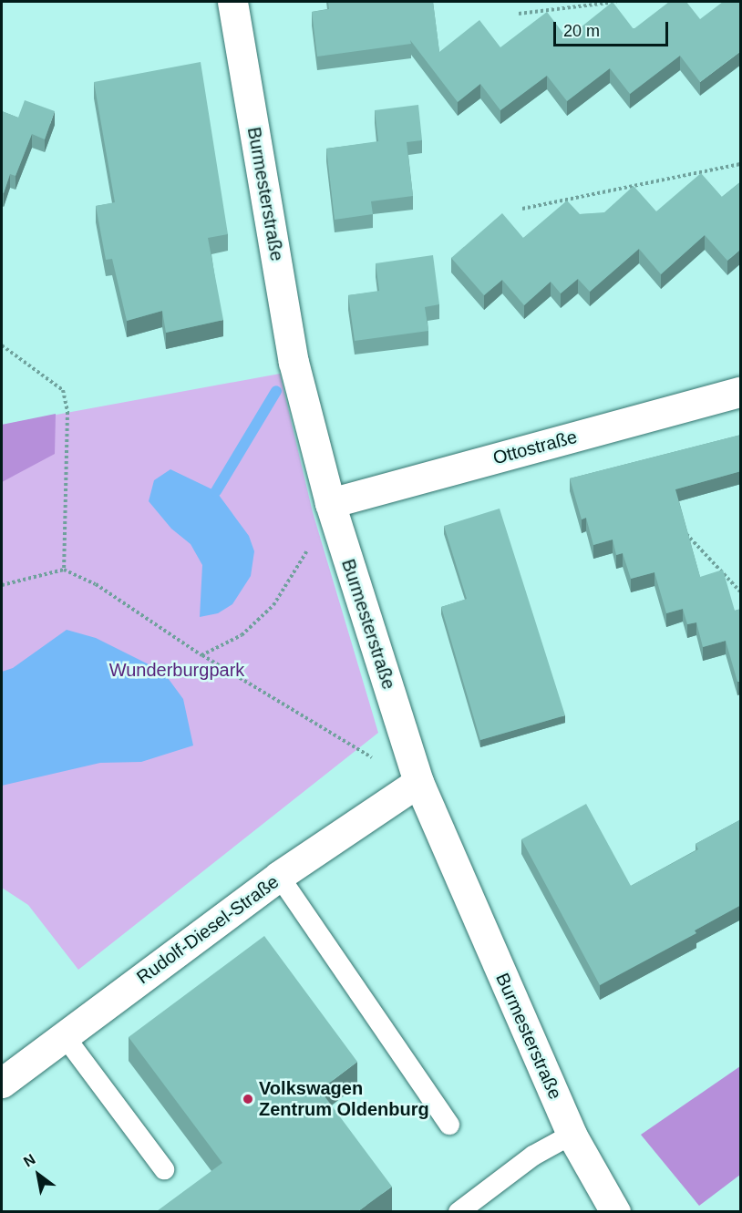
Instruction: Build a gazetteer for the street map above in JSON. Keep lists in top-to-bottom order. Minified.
{"streets":{"street":["Burmesterstraße","Ottostraße","Rudolf-Diesel-Straße"]},"crossings":[["Burmesterstraße","Ottostraße"],["Burmesterstraße","Rudolf-Diesel-Straße"]],"parks":["Wunderburgpark"],"places":["Volkswagen Zentrum Oldenburg"],"scale_bar":"20 m","north":"top left"}
